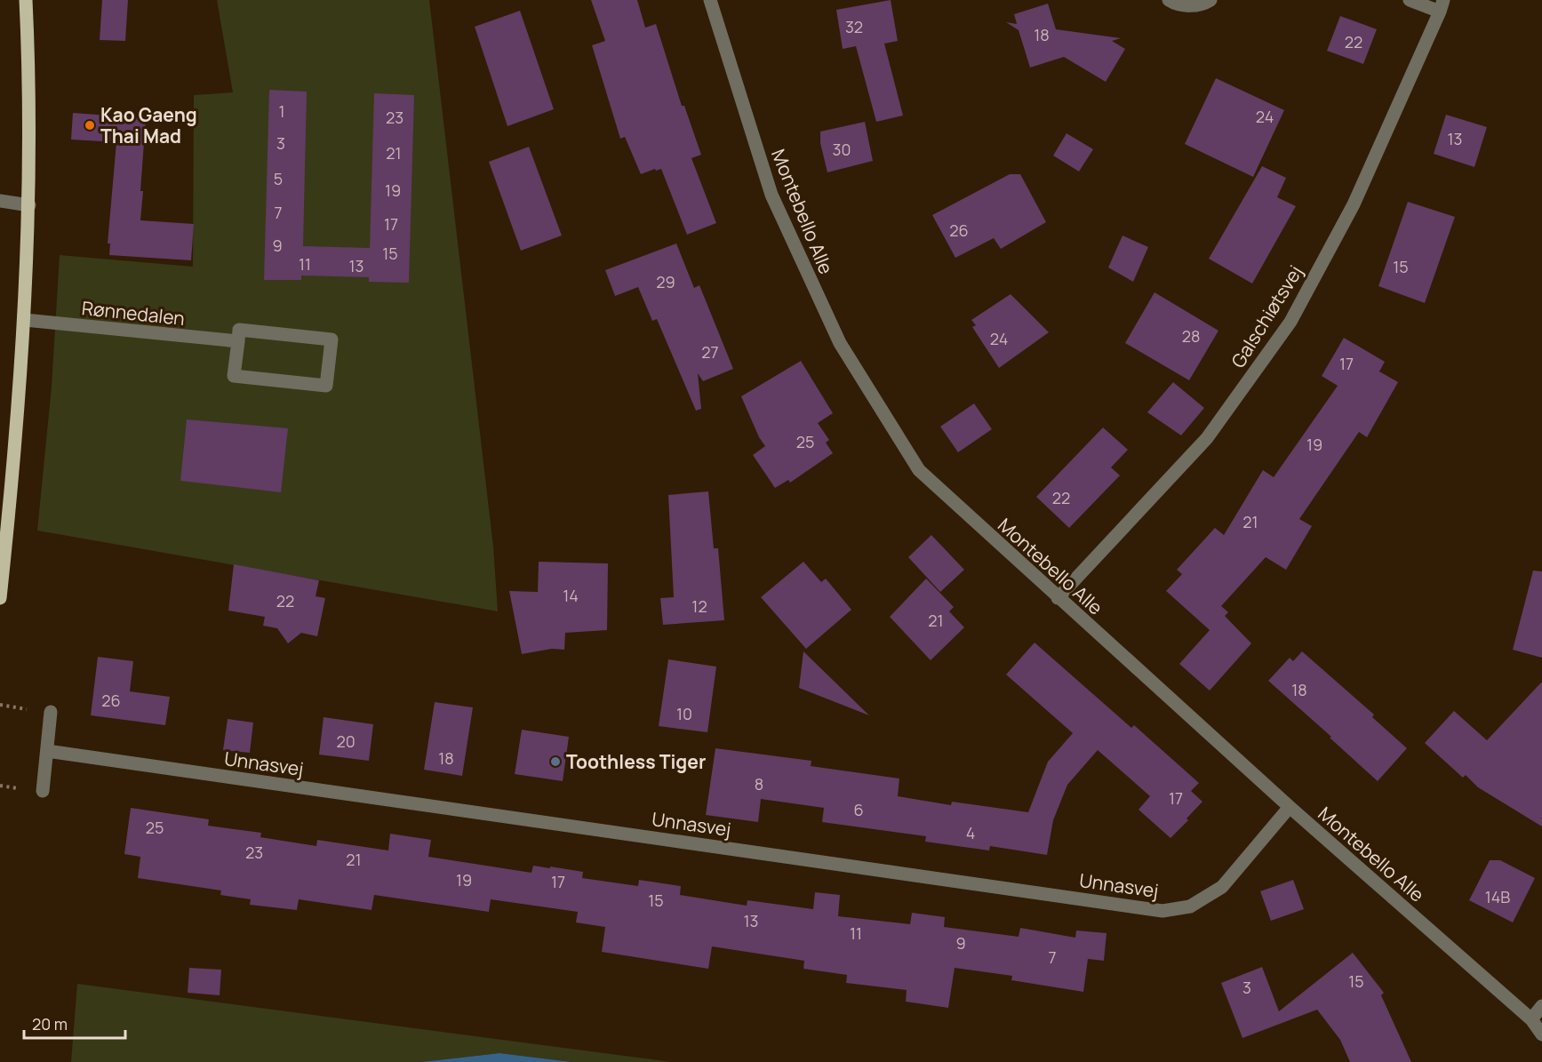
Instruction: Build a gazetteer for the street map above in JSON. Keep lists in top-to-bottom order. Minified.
{"streets":{"street":["Montebello Alle","Rønnedalen","Galschiøtsvej","Unnasvej"]},"crossings":[["Montebello Alle","Galschiøtsvej"],["Montebello Alle","Unnasvej"]],"places":["Kao Gaeng Thai Mad","Toothless Tiger"],"house_numbers":["32","18","22","1","24","23","13","3","30","21","5","19","7","17","26","9","15","11","13","15","29","28","24","27","17","25","19","22","21","14","22","12","21","18","26","10","20","18","8","17","6","25","4","23","21","19","17","14B","15","13","11","9","7","15","3"],"scale_bar":"20 m"}
